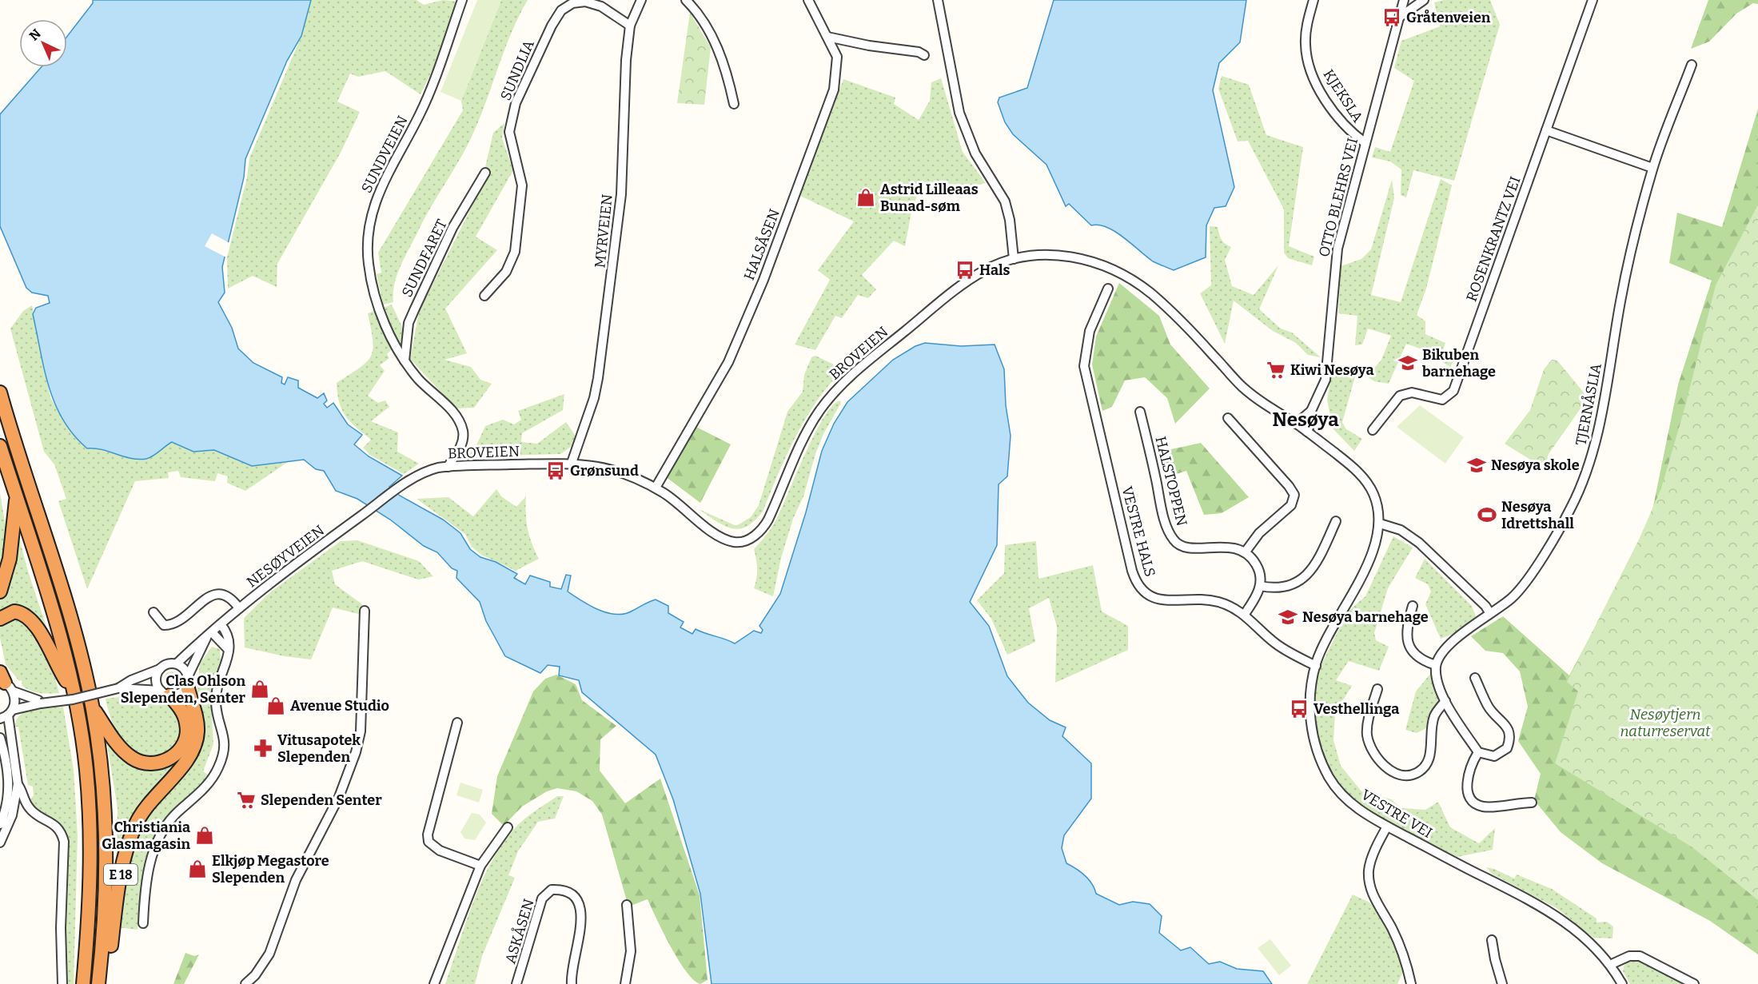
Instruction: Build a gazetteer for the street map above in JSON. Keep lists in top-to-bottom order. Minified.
{"streets":{"highway":["E 18"],"street":["SUNDLIA","KJEKSLA","SUNDVEIEN","OTTO BLEHRS VEI","MYRVEIEN","ROSENKRANTZ VEI","HALSÅSEN","SUNDFARET","BROVEIEN","TJERNÅSLIA","HALSTOPPEN","VESTRE HALS","NESØYVEIEN","VESTRE VEI","ASKÅSEN"]},"crossings":[["SUNDLIA","MYRVEIEN"],["KJEKSLA","OTTO BLEHRS VEI"],["SUNDVEIEN","SUNDFARET"],["SUNDVEIEN","BROVEIEN"],["OTTO BLEHRS VEI","BROVEIEN"],["OTTO BLEHRS VEI","VESTRE VEI"],["MYRVEIEN","BROVEIEN"],["HALSÅSEN","BROVEIEN"],["BROVEIEN","NESØYVEIEN"],["BROVEIEN","VESTRE VEI"],["VESTRE HALS","VESTRE VEI"],["NESØYVEIEN","E 18"]],"districts":["Nesøya"],"parks":["Nesøytjern naturreservat"],"places":{"bus stop":["Gråtenveien","Hals","Grønsund","Vesthellinga"],"shop":["Astrid Lilleaas Bunad-søm","Clas Ohlson Slependen, Senter","Avenue Studio","Christiania Glasmagasin","Elkjøp Megastore Slependen"],"school or university":["Bikuben barnehage","Nesøya skole","Nesøya barnehage"],"supermarket":["Kiwi Nesøya","Slependen Senter"],"sports":["Nesøya Idrettshall"],"pharmacy":["Vitusapotek Slependen"]},"north":"top left"}
